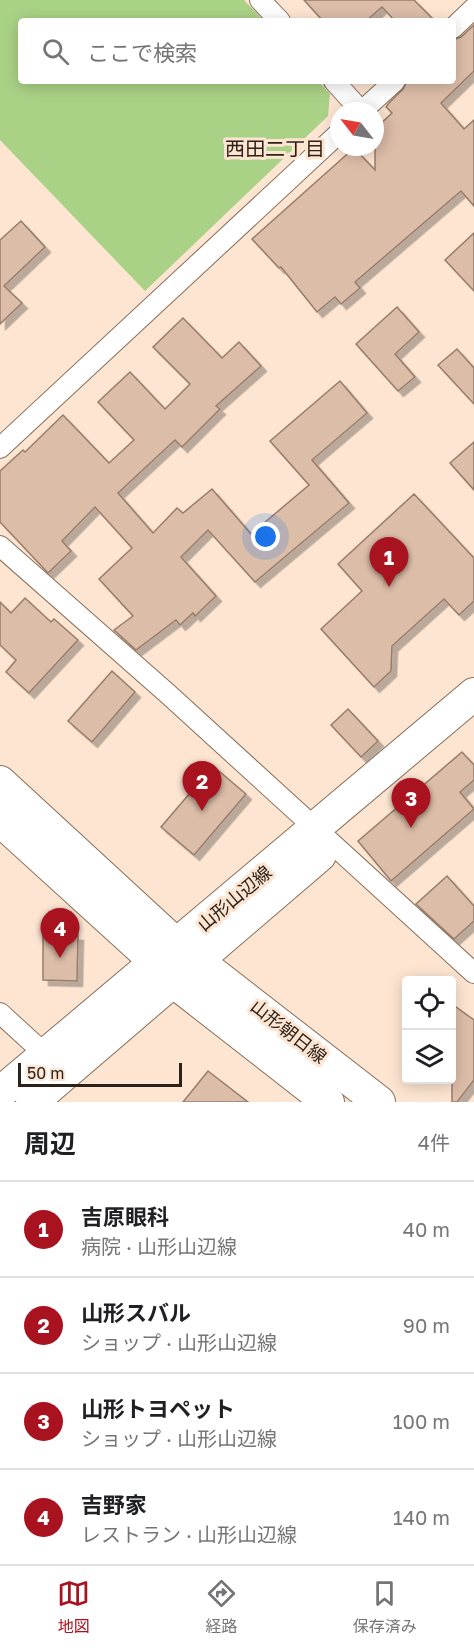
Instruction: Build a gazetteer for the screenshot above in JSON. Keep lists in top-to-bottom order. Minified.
{"streets":{"main road":["山形山辺線","山形朝日線"]},"crossings":[["山形山辺線","山形朝日線"]],"districts":["西田二丁目"],"scale_bar":"50 m","north":"top left","page":{"search":"ここで検索","pins":["1","2","3","4"],"scale":"50 m","heading":["周辺","4件"],"list":[{"mark":"1","name":"吉原眼科","note":"病院 · 山形山辺線","value":"40 m"},{"mark":"2","name":"山形スバル","note":"ショップ · 山形山辺線","value":"90 m"},{"mark":"3","name":"山形トヨペット","note":"ショップ · 山形山辺線","value":"100 m"},{"mark":"4","name":"吉野家","note":"レストラン · 山形山辺線","value":"140 m"}],"nav":["地図","経路","保存済み"]}}
